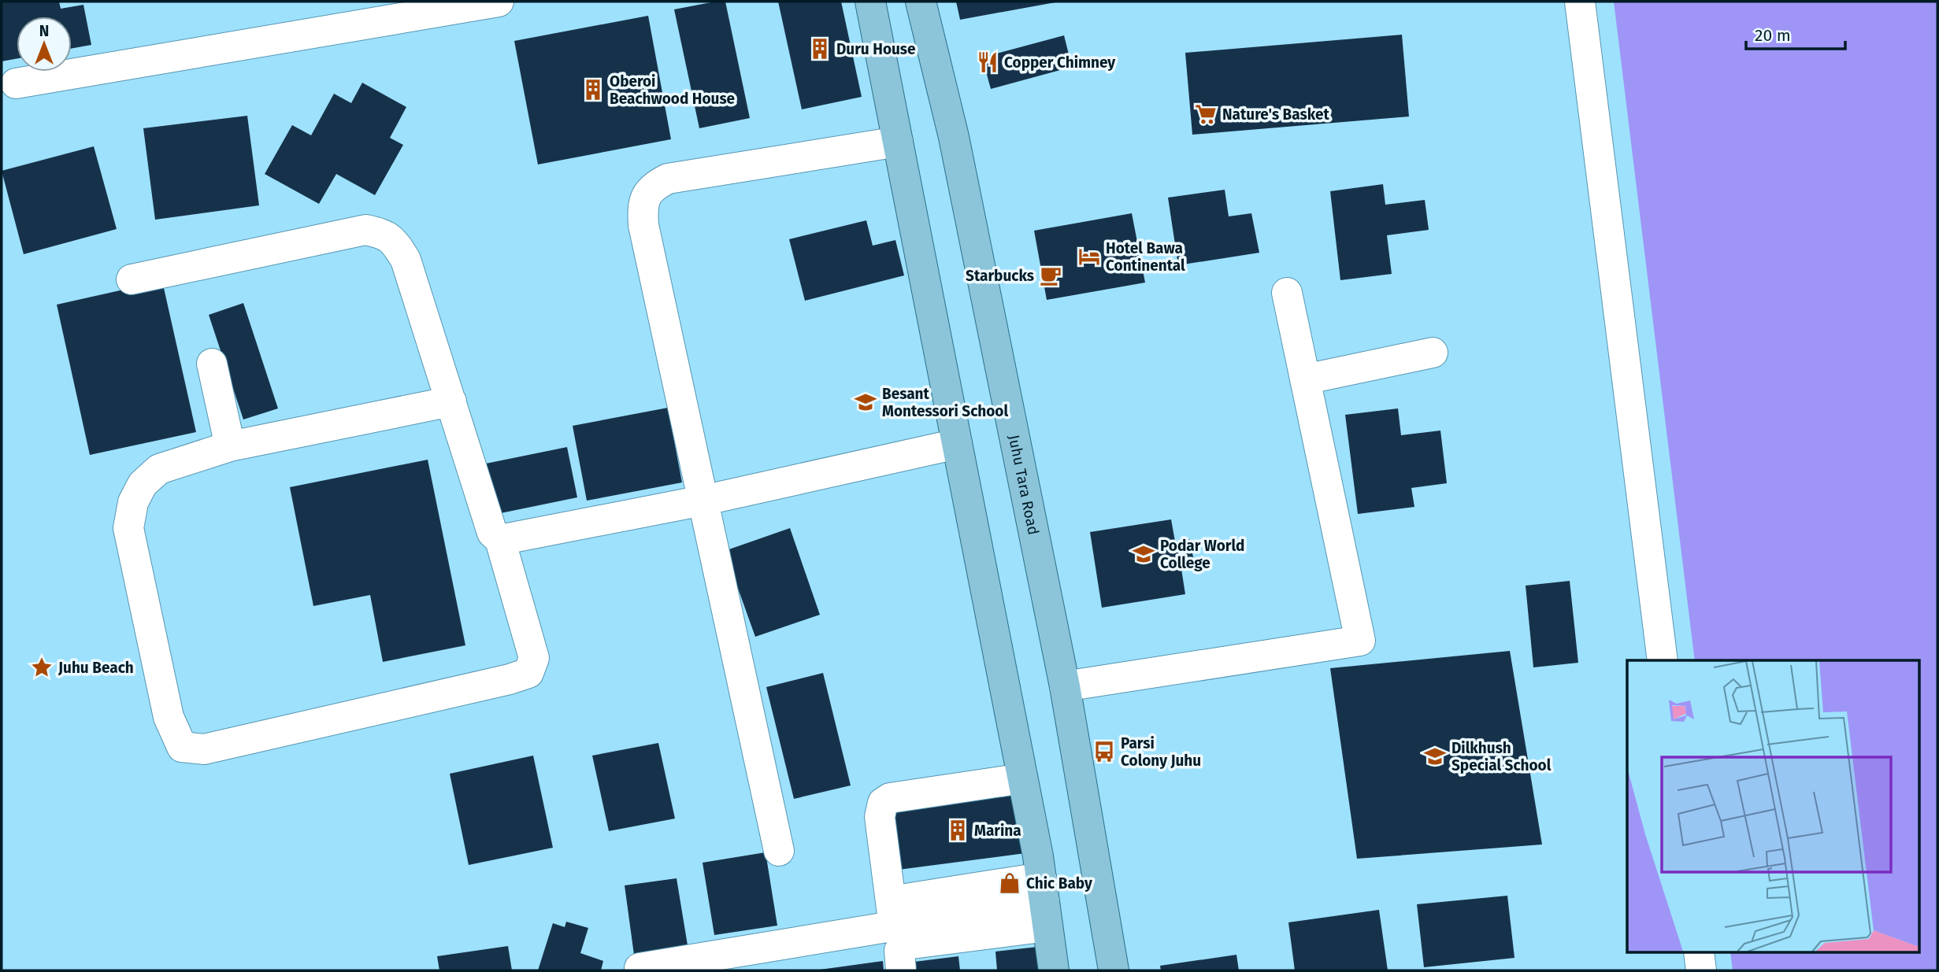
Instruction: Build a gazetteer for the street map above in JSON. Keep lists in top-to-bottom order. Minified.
{"streets":{"main road":["Juhu Tara Road"]},"places":{"building":["Duru House","Oberoi Beachwood House","Marina"],"restaurant":["Copper Chimney"],"supermarket":["Nature's Basket"],"hotel":["Hotel Bawa Continental"],"cafe":["Starbucks"],"school or university":["Besant Montessori School","Podar World College","Dilkhush Special School"],"place":["Juhu Beach"],"bus stop":["Parsi Colony Juhu"],"shop":["Chic Baby"]},"scale_bar":"20 m","north":"top"}
